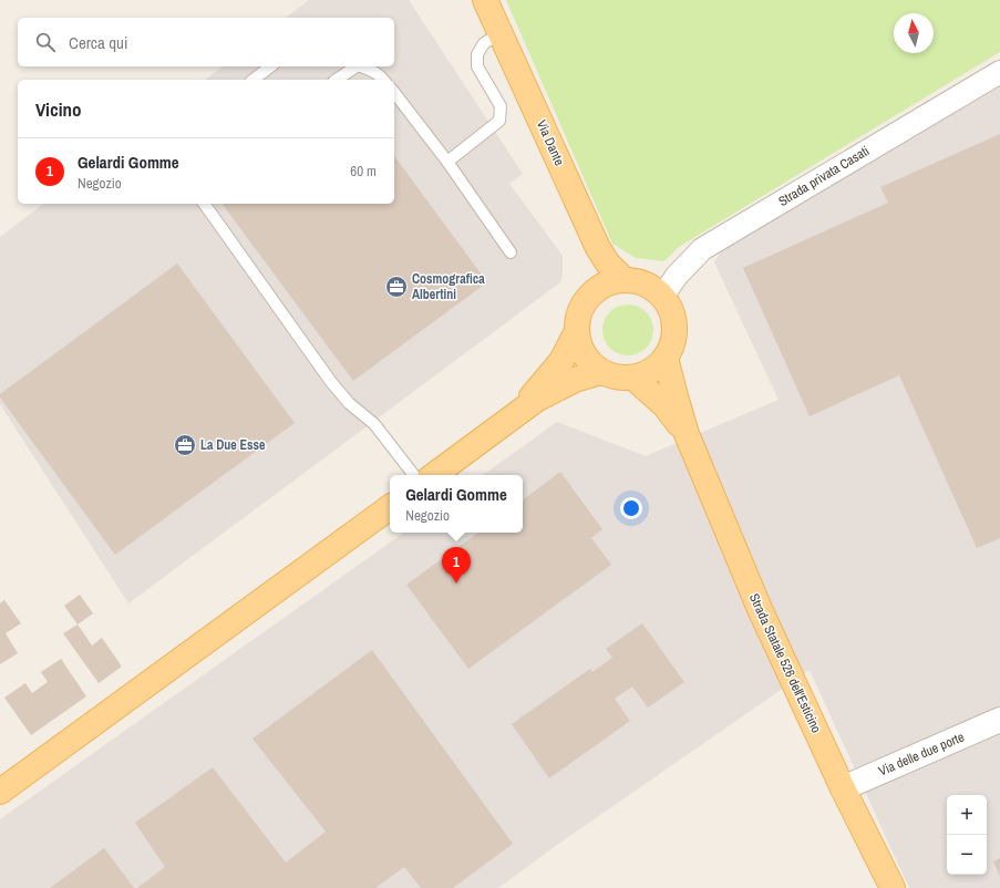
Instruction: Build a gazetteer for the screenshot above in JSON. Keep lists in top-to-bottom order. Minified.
{"streets":{"main road":["Via Dante","Strada Statale 526 dell'Esticino"],"street":["Strada privata Casati","Via delle due porte"]},"crossings":[["Via Dante","Strada privata Casati"],["Via Dante","Strada Statale 526 dell'Esticino"],["Strada privata Casati","Strada Statale 526 dell'Esticino"],["Strada Statale 526 dell'Esticino","Via delle due porte"]],"places":{"office":["Cosmografica Albertini","La Due Esse"]},"north":"top","page":{"search":"Cerca qui","heading":"Vicino","list":[{"mark":"1","name":"Gelardi Gomme","note":"Negozio","value":"60 m"}],"popup":["Gelardi Gomme","Negozio"],"pins":"1","map_buttons":["+","−"]}}
